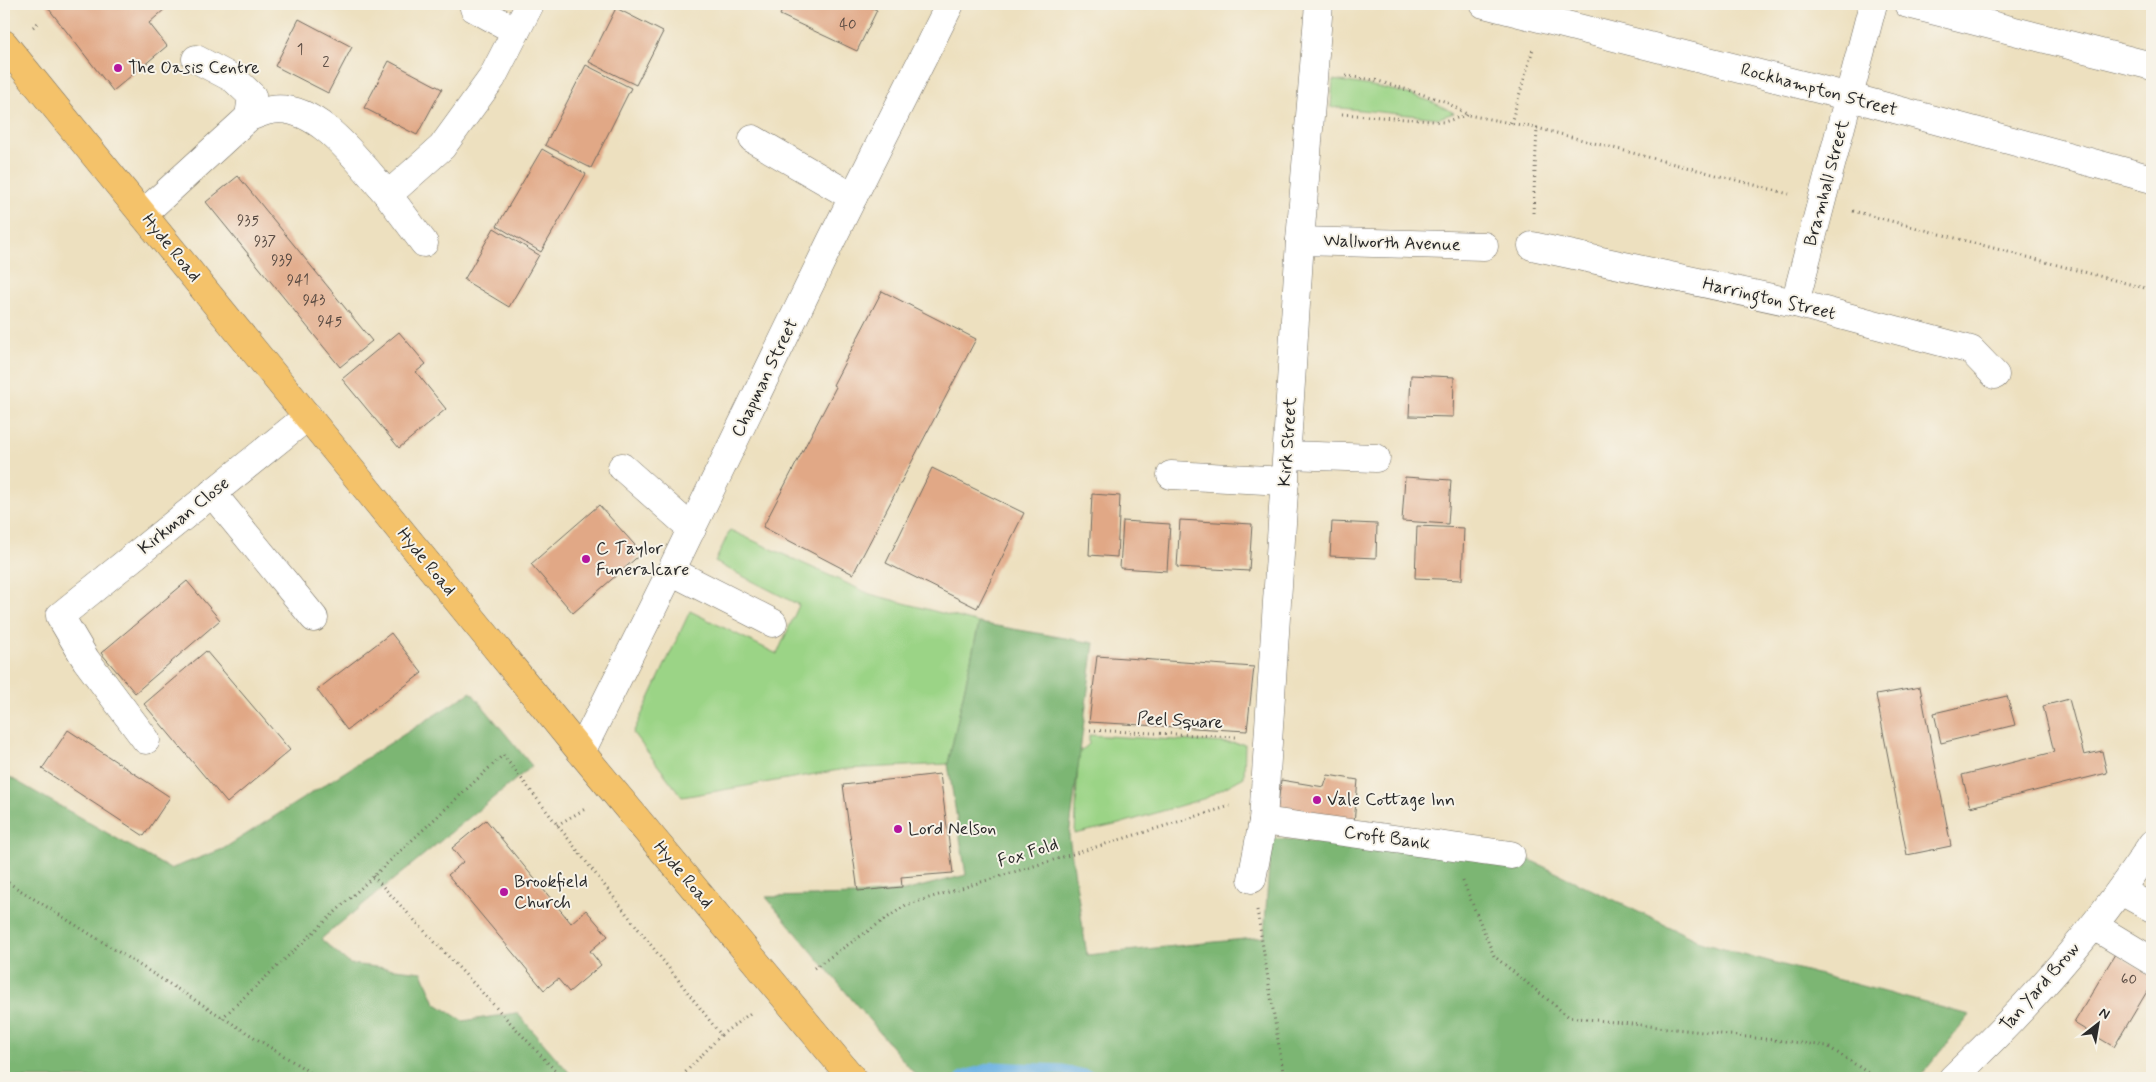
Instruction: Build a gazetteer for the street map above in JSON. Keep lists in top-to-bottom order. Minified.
{"streets":{"highway":["Hyde Road"],"street":["Rockhampton Street","Bramhall Street","Wallworth Avenue","Harrington Street","Chapman Street","Kirk Street","Kirkman Close","Croft Bank","Tan Yard Brow"],"path":["Peel Square","Fox Fold"]},"crossings":[["Rockhampton Street","Bramhall Street"],["Bramhall Street","Harrington Street"],["Wallworth Avenue","Kirk Street"],["Hyde Road","Chapman Street"],["Hyde Road","Kirkman Close"],["Kirk Street","Peel Square"],["Kirk Street","Croft Bank"],["Kirk Street","Fox Fold"],["Croft Bank","Fox Fold"]],"places":["The Oasis Centre","C Taylor Funeralcare","Vale Cottage Inn","Lord Nelson","Brookfield Church"],"house_numbers":["40","1","2","935","937","939","941","943","945","60"],"north":"top right"}
